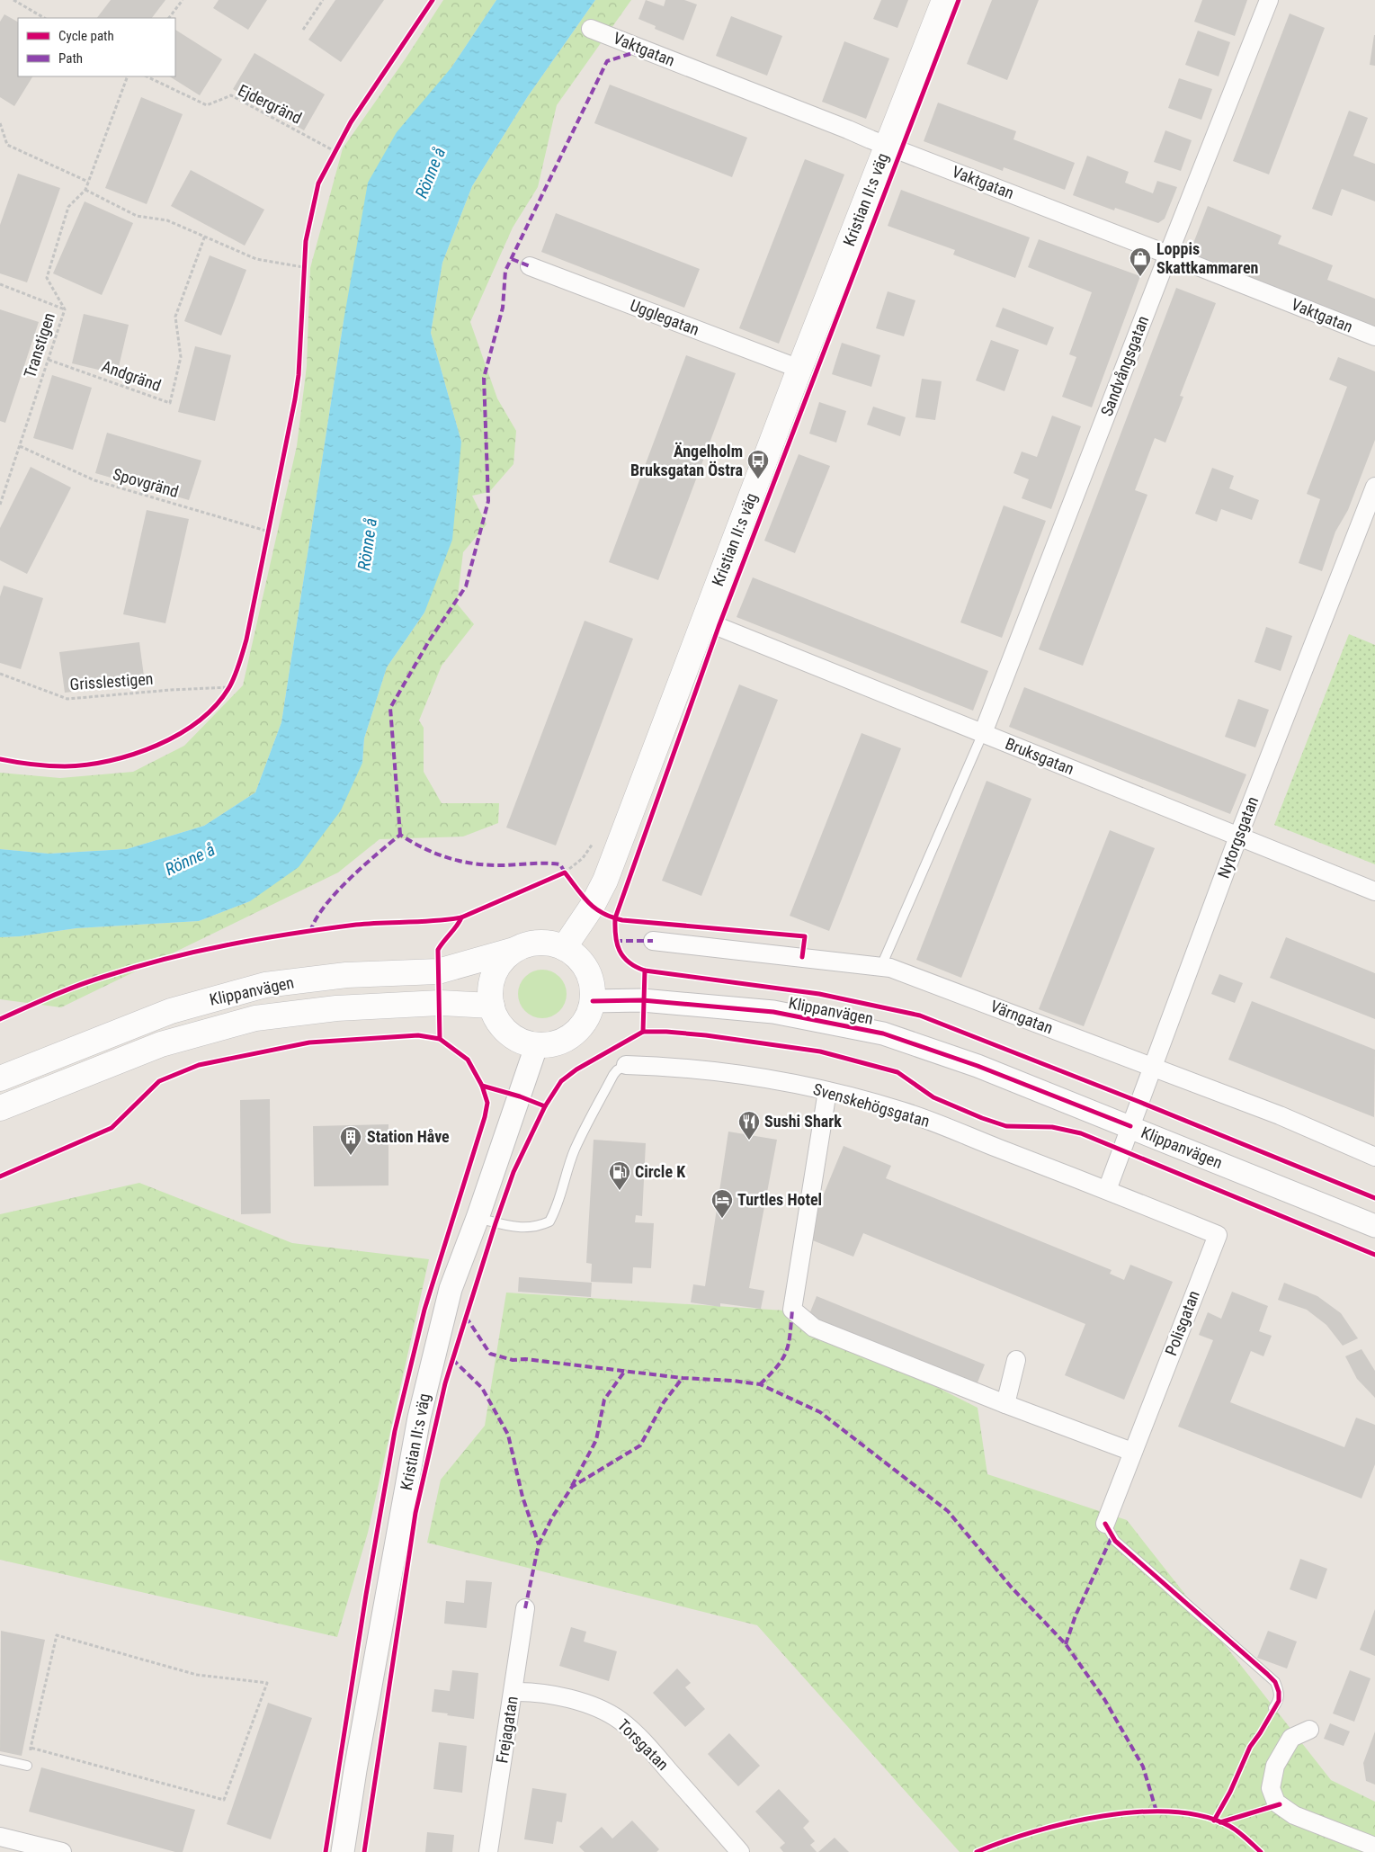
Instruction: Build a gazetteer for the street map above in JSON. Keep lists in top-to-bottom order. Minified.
{"streets":{"main road":["Kristian II:s väg","Klippanvägen"],"street":["Vaktgatan","Ugglegatan","Sandvångsgatan","Bruksgatan","Nytorgsgatan","Värngatan","Svenskehögsgatan","Polisgatan","Frejagatan","Torsgatan"],"path":["Ejdergränd","Transtigen","Andgränd","Spovgränd","Grisslestigen"]},"crossings":[["Vaktgatan","Kristian II:s väg"],["Vaktgatan","Sandvångsgatan"],["Kristian II:s väg","Ugglegatan"],["Kristian II:s väg","Bruksgatan"],["Kristian II:s väg","Klippanvägen"],["Transtigen","Andgränd"],["Transtigen","Spovgränd"],["Sandvångsgatan","Bruksgatan"],["Bruksgatan","Nytorgsgatan"],["Nytorgsgatan","Klippanvägen"],["Nytorgsgatan","Värngatan"],["Nytorgsgatan","Svenskehögsgatan"],["Nytorgsgatan","Polisgatan"],["Svenskehögsgatan","Polisgatan"],["Frejagatan","Torsgatan"]],"water":["Rönne å"],"places":{"shop":["Loppis Skattkammaren"],"bus stop":["Ängelholm Bruksgatan Östra"],"restaurant":["Sushi Shark"],"building":["Station Håve"],"fuel station":["Circle K"],"hotel":["Turtles Hotel"]},"legend":["Cycle path","Path"]}
